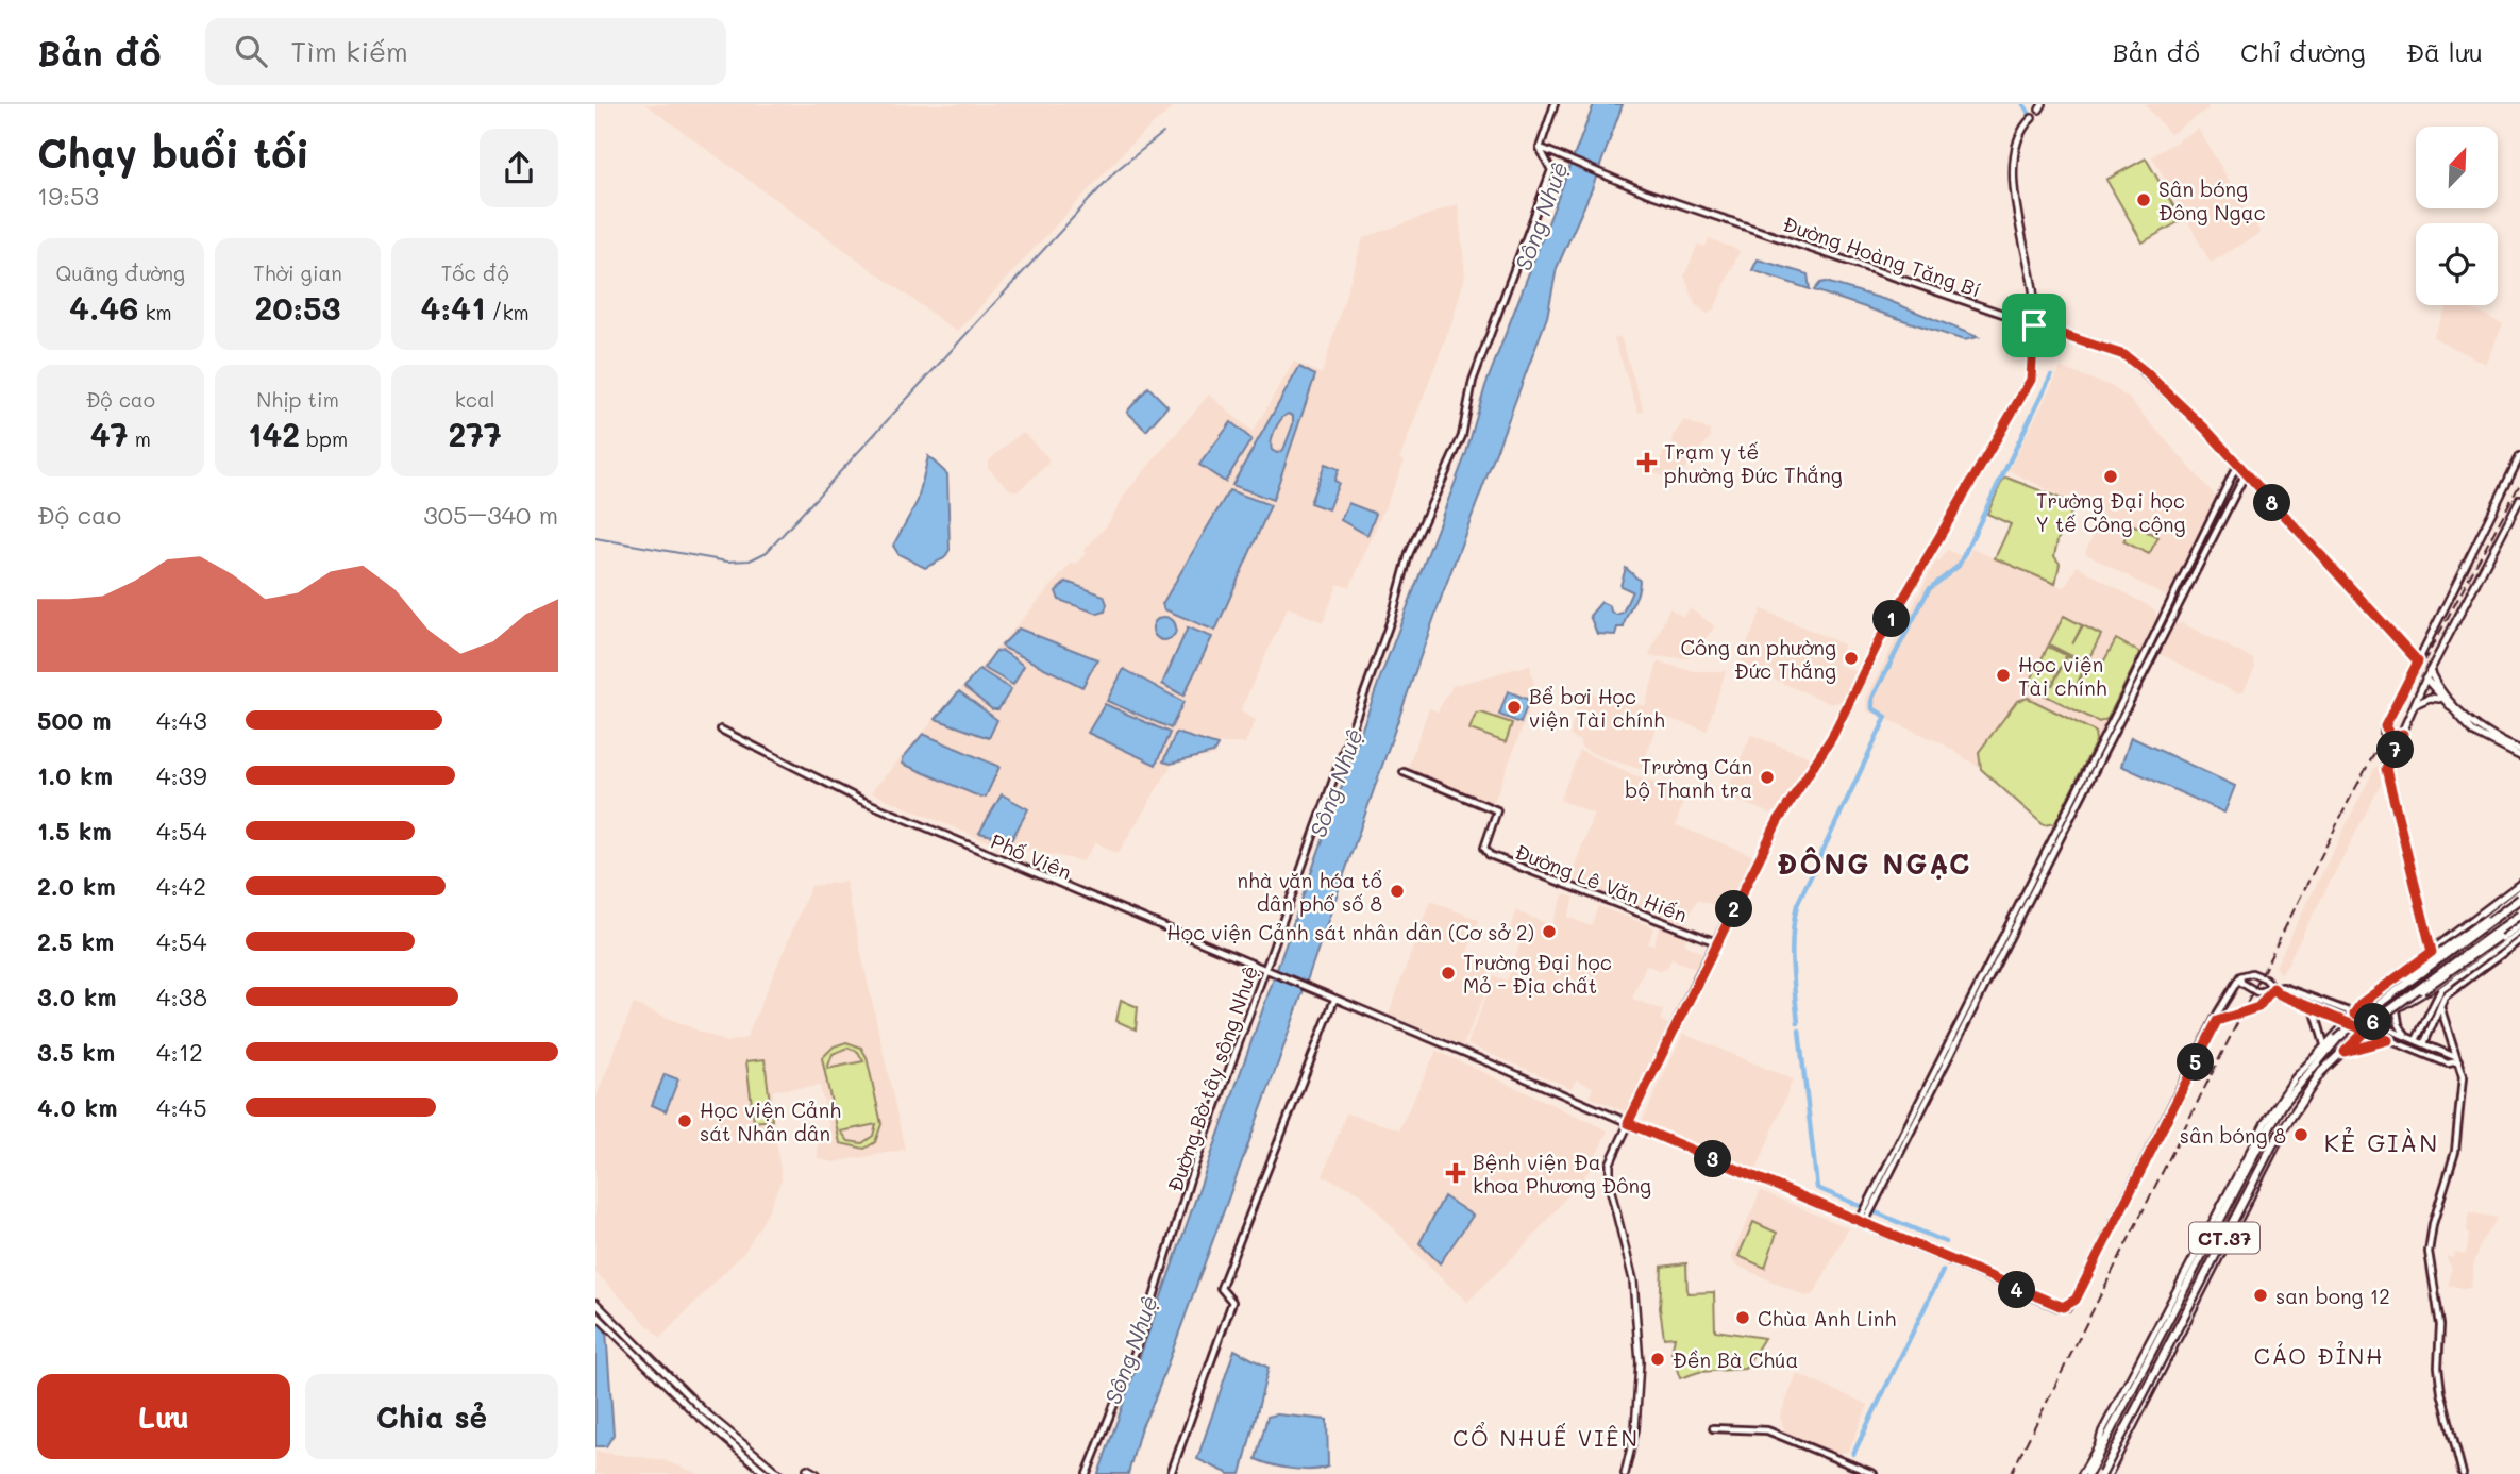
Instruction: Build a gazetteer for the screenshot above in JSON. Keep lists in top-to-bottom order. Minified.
{"streets":{"highway":["CT.37"],"street":["Đường Hoàng Tăng Bí","Phố Viên","Đường Lê Văn Hiến","Đường Bờ tây sông Nhuệ"]},"crossings":[["Đường Hoàng Tăng Bí","Đường Bờ tây sông Nhuệ"],["Phố Viên","Đường Bờ tây sông Nhuệ"]],"districts":["ĐÔNG NGẠC","KẺ GIÀN","CÁO ĐỈNH","CỔ NHUẾ VIÊN"],"water":["Sông Nhuệ"],"places":{"other":["Sân bóng Đông Ngạc","Trường Đại học Y tế Công cộng","Công an phường Đức Thắng","Học viện Tài chính","Bể bơi Học viện Tài chính","Trường Cán bộ Thanh tra","nhà văn hóa tổ dân phố số 8","Học viện Cảnh sát nhân dân (Cơ sở 2)","Trường Đại học Mỏ - Địa chất","Học viện Cảnh sát Nhân dân","sân bóng 8","san bong 12","Chùa Anh Linh","Đền Bà Chúa"],"health":["Trạm y tế phường Đức Thắng","Bệnh viện Đa khoa Phương Đông"]},"north":"top right","page":{"header":"Bản đồ","search":"Tìm kiếm","nav":["Bản đồ","Chỉ đường","Đã lưu"],"heading":["Chạy buổi tối","19:53"],"stats":[["Quãng đường","4.46 km"],["Thời gian","20:53"],["Tốc độ","4:41 /km"],["Độ cao","47 m"],["Nhịp tim","142 bpm"],["kcal","277"]],"chart":["Độ cao","305–340 m"],"pins":["8","1","7","2","6","5","3","4"],"list":[{"name":"500 m","note":"4:43"},{"name":"1.0 km","note":"4:39"},{"name":"1.5 km","note":"4:54"},{"name":"2.0 km","note":"4:42"},{"name":"2.5 km","note":"4:54"},{"name":"3.0 km","note":"4:38"},{"name":"3.5 km","note":"4:12"},{"name":"4.0 km","note":"4:45"}],"buttons":["Lưu","Chia sẻ"]}}
